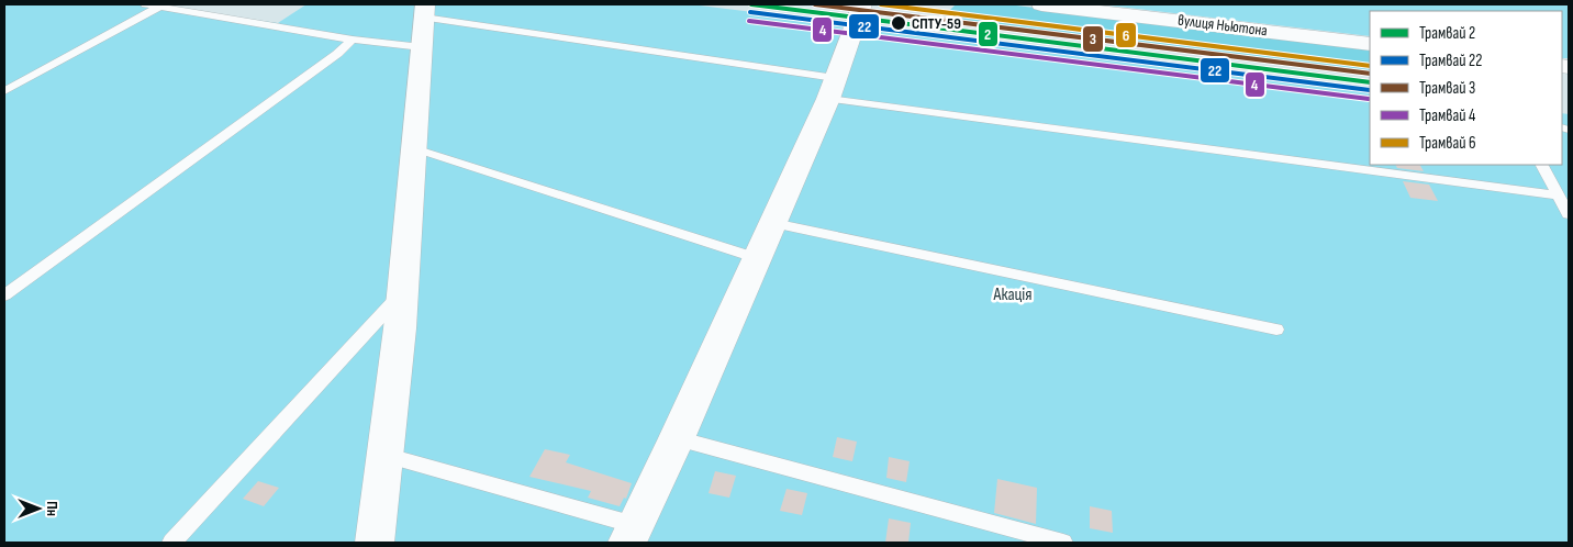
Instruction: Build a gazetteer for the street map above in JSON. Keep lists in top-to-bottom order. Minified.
{"streets":{"street":["вулиця Ньютона"]},"parks":["Акація"],"places":["СПТУ-59"],"lines":["tram line 2","tram line 3","tram line 6","tram line 22","tram line 4"],"legend":["Трамвай 2","Трамвай 22","Трамвай 3","Трамвай 4","Трамвай 6"],"north":"right"}
